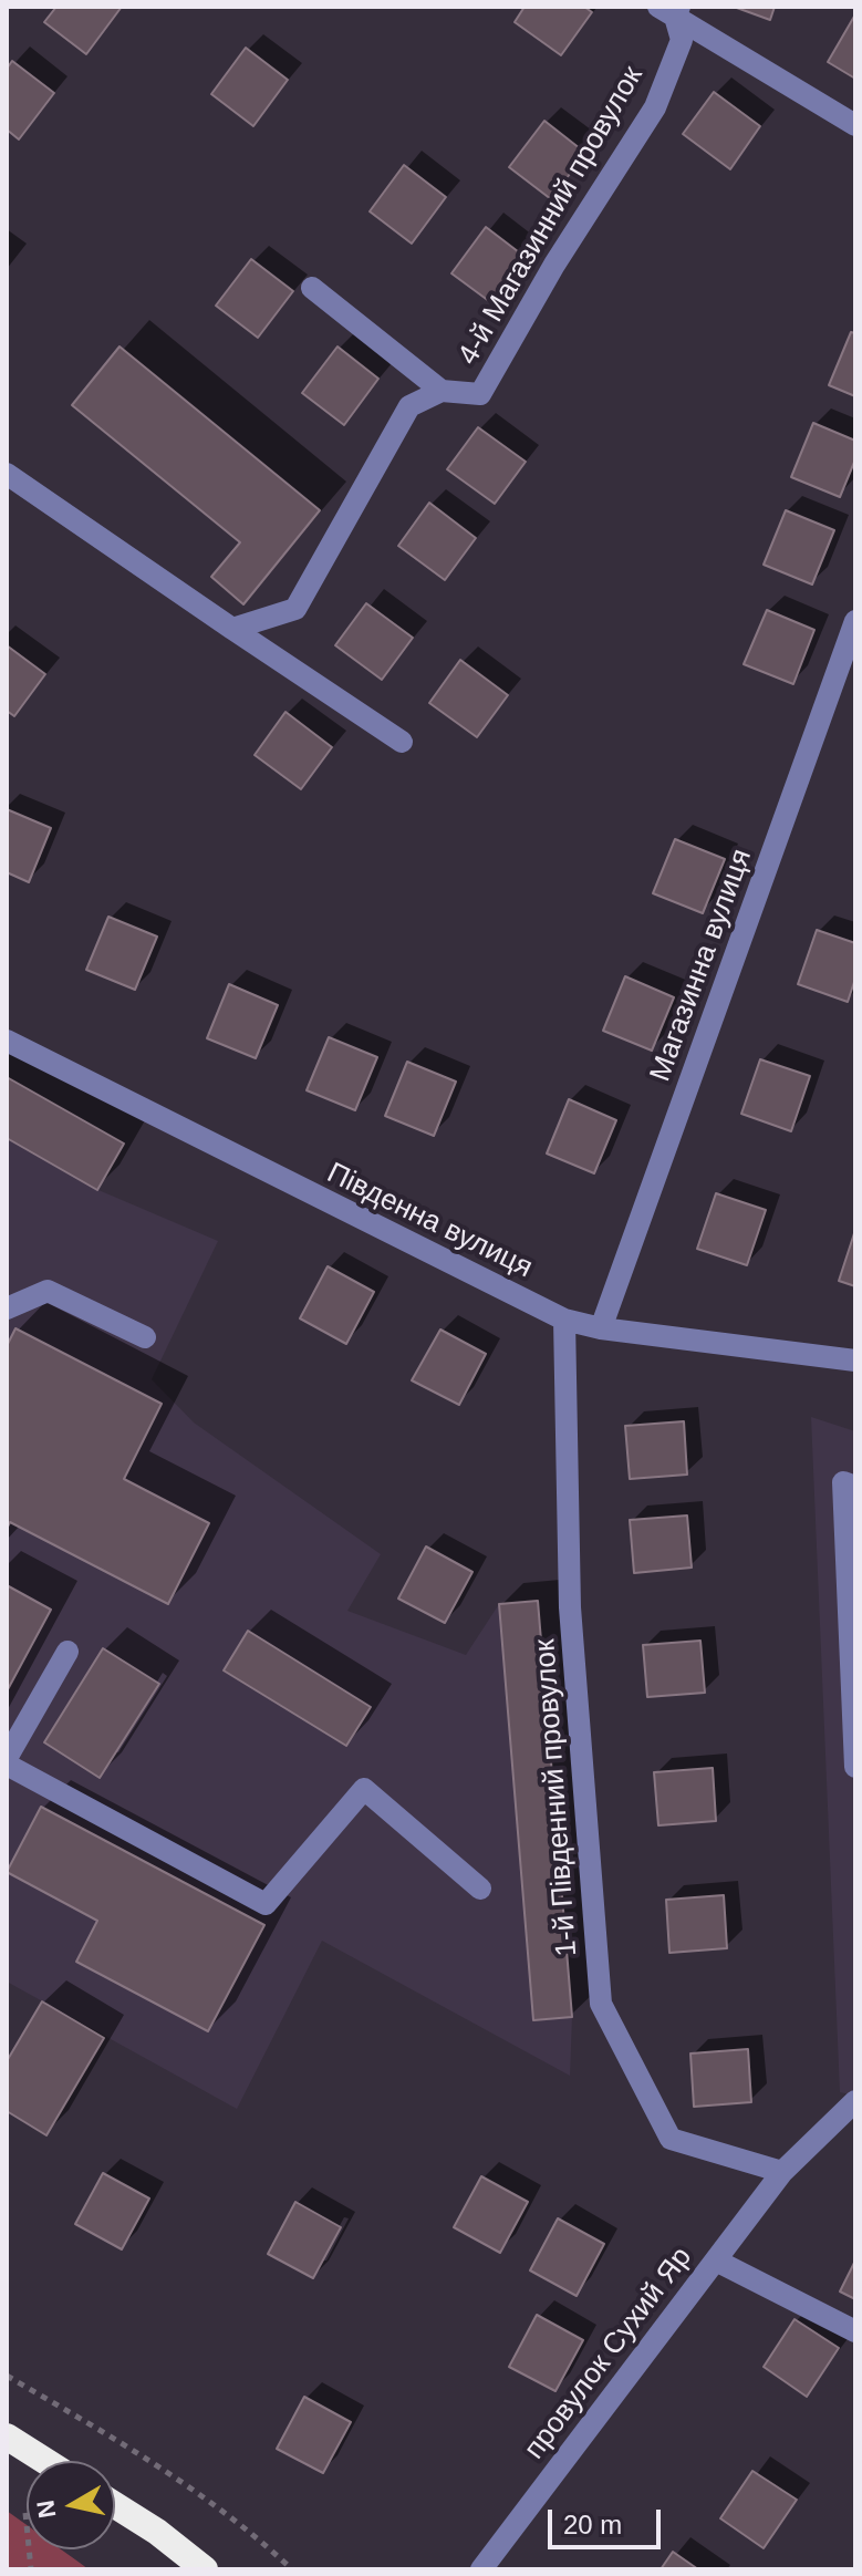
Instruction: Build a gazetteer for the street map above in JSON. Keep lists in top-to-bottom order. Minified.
{"streets":{"street":["4-й Магазинний провулок","Магазинна вулиця","Південна вулиця","1-й Південний провулок","провулок Сухий Яр"]},"crossings":[["Магазинна вулиця","Південна вулиця"],["Південна вулиця","1-й Південний провулок"],["1-й Південний провулок","провулок Сухий Яр"]],"scale_bar":"20 m","north":"left"}
